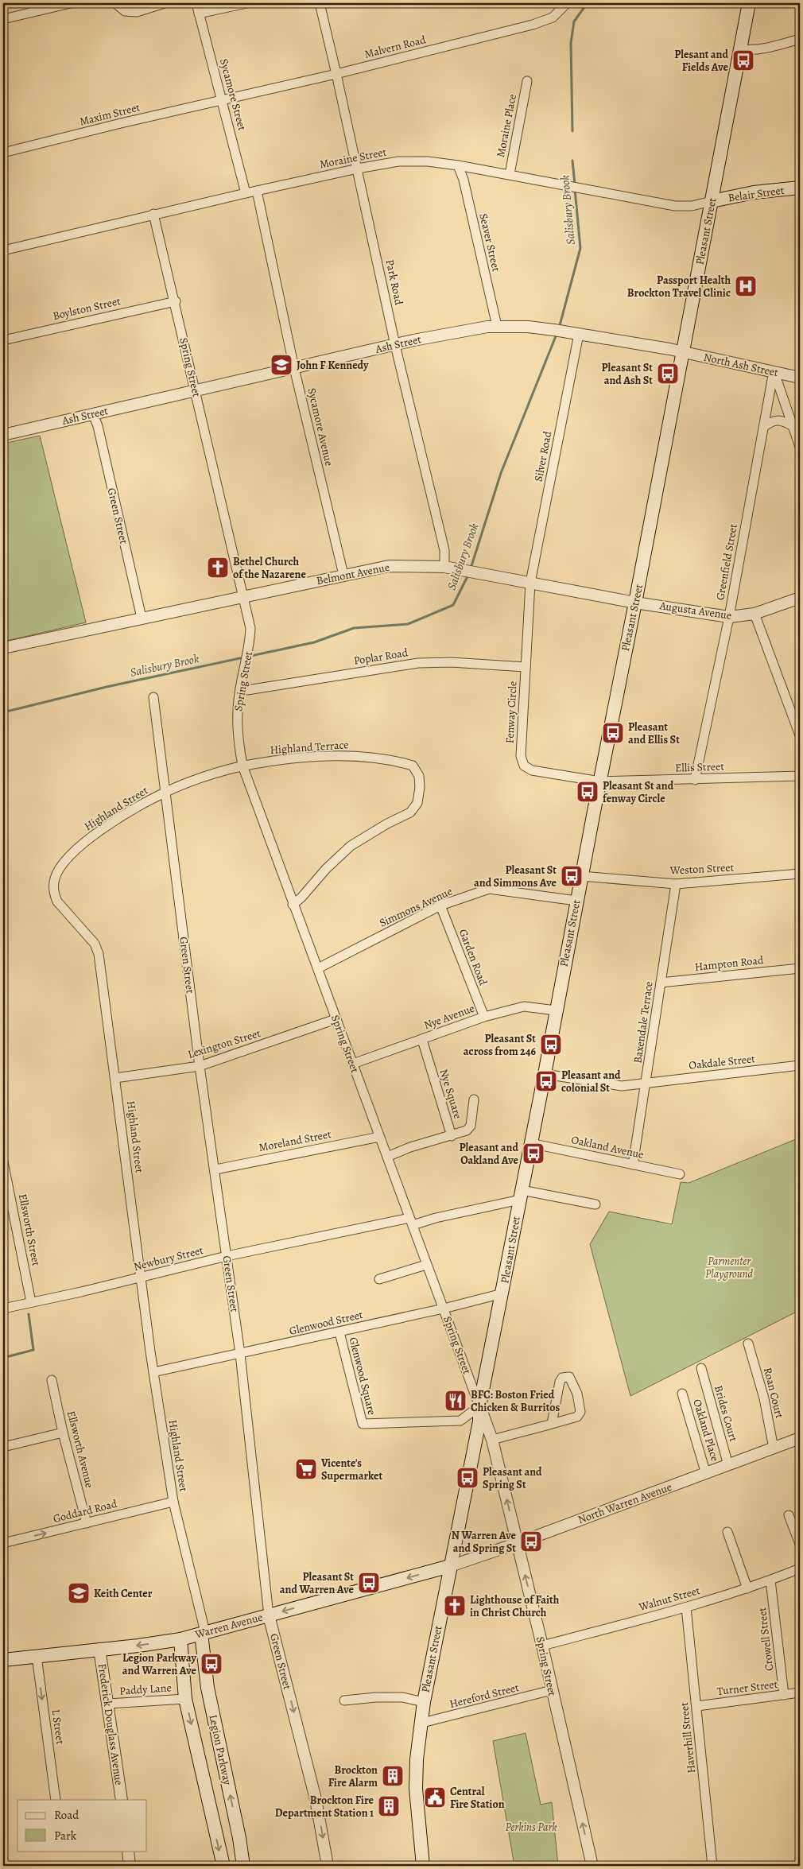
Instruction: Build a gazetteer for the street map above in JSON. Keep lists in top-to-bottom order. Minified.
{"streets":{"main road":["Belair Street","Pleasant Street","Warren Avenue","Legion Parkway"],"street":["Malvern Road","Sycamore Street","Maxim Street","Moraine Place","Moraine Street","Seaver Street","Park Road","Boylston Street","Ash Street","North Ash Street","Spring Street","Sycamore Avenue","Silver Road","Green Street","Greenfield Street","Belmont Avenue","Augusta Avenue","Poplar Road","Fenway Circle","Highland Terrace","Ellis Street","Highland Street","Weston Street","Simmons Avenue","Garden Road","Hampton Road","Nye Avenue","Baxendale Terrace","Lexington Street","Oakdale Street","Nye Square","Moreland Street","Oakland Avenue","Ellsworth Street","Newbury Street","Glenwood Street","Glenwood Square","Roan Court","Brides Court","Oakland Place","Ellsworth Avenue","North Warren Avenue","Goddard Road","Walnut Street","Crowell Street","Turner Street","Paddy Lane","Hereford Street","Frederick Douglass Avenue","L Street","Haverhill Street"]},"crossings":[["Malvern Road","Sycamore Street"],["Malvern Road","Maxim Street"],["Malvern Road","Park Road"],["Sycamore Street","Maxim Street"],["Sycamore Street","Moraine Street"],["Moraine Place","Moraine Street"],["Moraine Street","Belair Street"],["Moraine Street","Pleasant Street"],["Moraine Street","Seaver Street"],["Moraine Street","Park Road"],["Moraine Street","Spring Street"],["Moraine Street","Sycamore Avenue"],["Belair Street","Pleasant Street"],["Pleasant Street","Ash Street"],["Pleasant Street","North Ash Street"],["Pleasant Street","Spring Street"],["Pleasant Street","Belmont Avenue"],["Pleasant Street","Augusta Avenue"],["Pleasant Street","Fenway Circle"],["Pleasant Street","Ellis Street"],["Pleasant Street","Weston Street"],["Pleasant Street","Simmons Avenue"],["Pleasant Street","Nye Avenue"],["Pleasant Street","Oakdale Street"],["Pleasant Street","Oakland Avenue"],["Pleasant Street","Newbury Street"],["Pleasant Street","Glenwood Street"],["Pleasant Street","Glenwood Square"],["Pleasant Street","North Warren Avenue"],["Pleasant Street","Warren Avenue"],["Pleasant Street","Hereford Street"],["Seaver Street","Ash Street"],["Park Road","Ash Street"],["Park Road","Belmont Avenue"],["Boylston Street","Spring Street"],["Ash Street","North Ash Street"],["Ash Street","Spring Street"],["Ash Street","Sycamore Avenue"],["Ash Street","Silver Road"],["Ash Street","Green Street"],["North Ash Street","Greenfield Street"],["Spring Street","Belmont Avenue"],["Spring Street","Poplar Road"],["Spring Street","Highland Terrace"],["Spring Street","Highland Street"],["Spring Street","Simmons Avenue"],["Spring Street","Nye Avenue"],["Spring Street","Lexington Street"],["Spring Street","Nye Square"],["Spring Street","Moreland Street"],["Spring Street","Newbury Street"],["Spring Street","Glenwood Street"],["Spring Street","Glenwood Square"],["Spring Street","North Warren Avenue"],["Spring Street","Walnut Street"],["Spring Street","Hereford Street"],["Sycamore Avenue","Belmont Avenue"],["Silver Road","Belmont Avenue"],["Silver Road","Fenway Circle"],["Green Street","Belmont Avenue"],["Green Street","Highland Street"],["Green Street","Lexington Street"],["Green Street","Moreland Street"],["Green Street","Newbury Street"],["Green Street","Glenwood Street"],["Green Street","Warren Avenue"],["Greenfield Street","Augusta Avenue"],["Greenfield Street","Ellis Street"],["Belmont Avenue","Augusta Avenue"],["Belmont Avenue","Fenway Circle"],["Poplar Road","Fenway Circle"],["Fenway Circle","Ellis Street"],["Highland Terrace","Highland Street"],["Highland Street","Lexington Street"],["Highland Street","Newbury Street"],["Highland Street","Glenwood Street"],["Highland Street","Goddard Road"],["Highland Street","Warren Avenue"],["Highland Street","Legion Parkway"],["Weston Street","Baxendale Terrace"],["Simmons Avenue","Garden Road"],["Garden Road","Nye Avenue"],["Hampton Road","Baxendale Terrace"],["Nye Avenue","Nye Square"],["Baxendale Terrace","Oakdale Street"],["Baxendale Terrace","Oakland Avenue"],["Ellsworth Street","Newbury Street"],["Glenwood Street","Glenwood Square"],["Roan Court","North Warren Avenue"],["Brides Court","North Warren Avenue"],["Oakland Place","North Warren Avenue"],["Ellsworth Avenue","Goddard Road"],["North Warren Avenue","Warren Avenue"],["Walnut Street","Crowell Street"],["Walnut Street","Haverhill Street"],["Warren Avenue","Frederick Douglass Avenue"],["Warren Avenue","L Street"],["Warren Avenue","Legion Parkway"],["Crowell Street","Turner Street"],["Turner Street","Haverhill Street"],["Paddy Lane","Frederick Douglass Avenue"],["Paddy Lane","Legion Parkway"]],"one_way":["Goddard Road","Warren Avenue","L Street"],"water":["Salisbury Brook"],"parks":["Parmenter Playground","Perkins Park"],"places":{"bus stop":["Plesant and Fields Ave","Pleasant St and Ash St","Pleasant and Ellis St","Pleasant St and fenway Circle","Pleasant St and Simmons Ave","Pleasant St across from 246","Pleasant and colonial St","Pleasant and Oakland Ave","Pleasant and Spring St","N Warren Ave and Spring St","Pleasant St and Warren Ave","Legion Parkway and Warren Ave"],"hospital":["Passport Health Brockton Travel Clinic"],"school or university":["John F Kennedy","Keith Center"],"church":["Bethel Church of the Nazarene","Lighthouse of Faith in Christ Church"],"restaurant":["BFC: Boston Fried Chicken & Burritos"],"supermarket":["Vicente's Supermarket"],"building":["Brockton Fire Alarm","Brockton Fire Department Station 1"],"public building":["Central Fire Station"]},"legend":["Road","Park"]}
